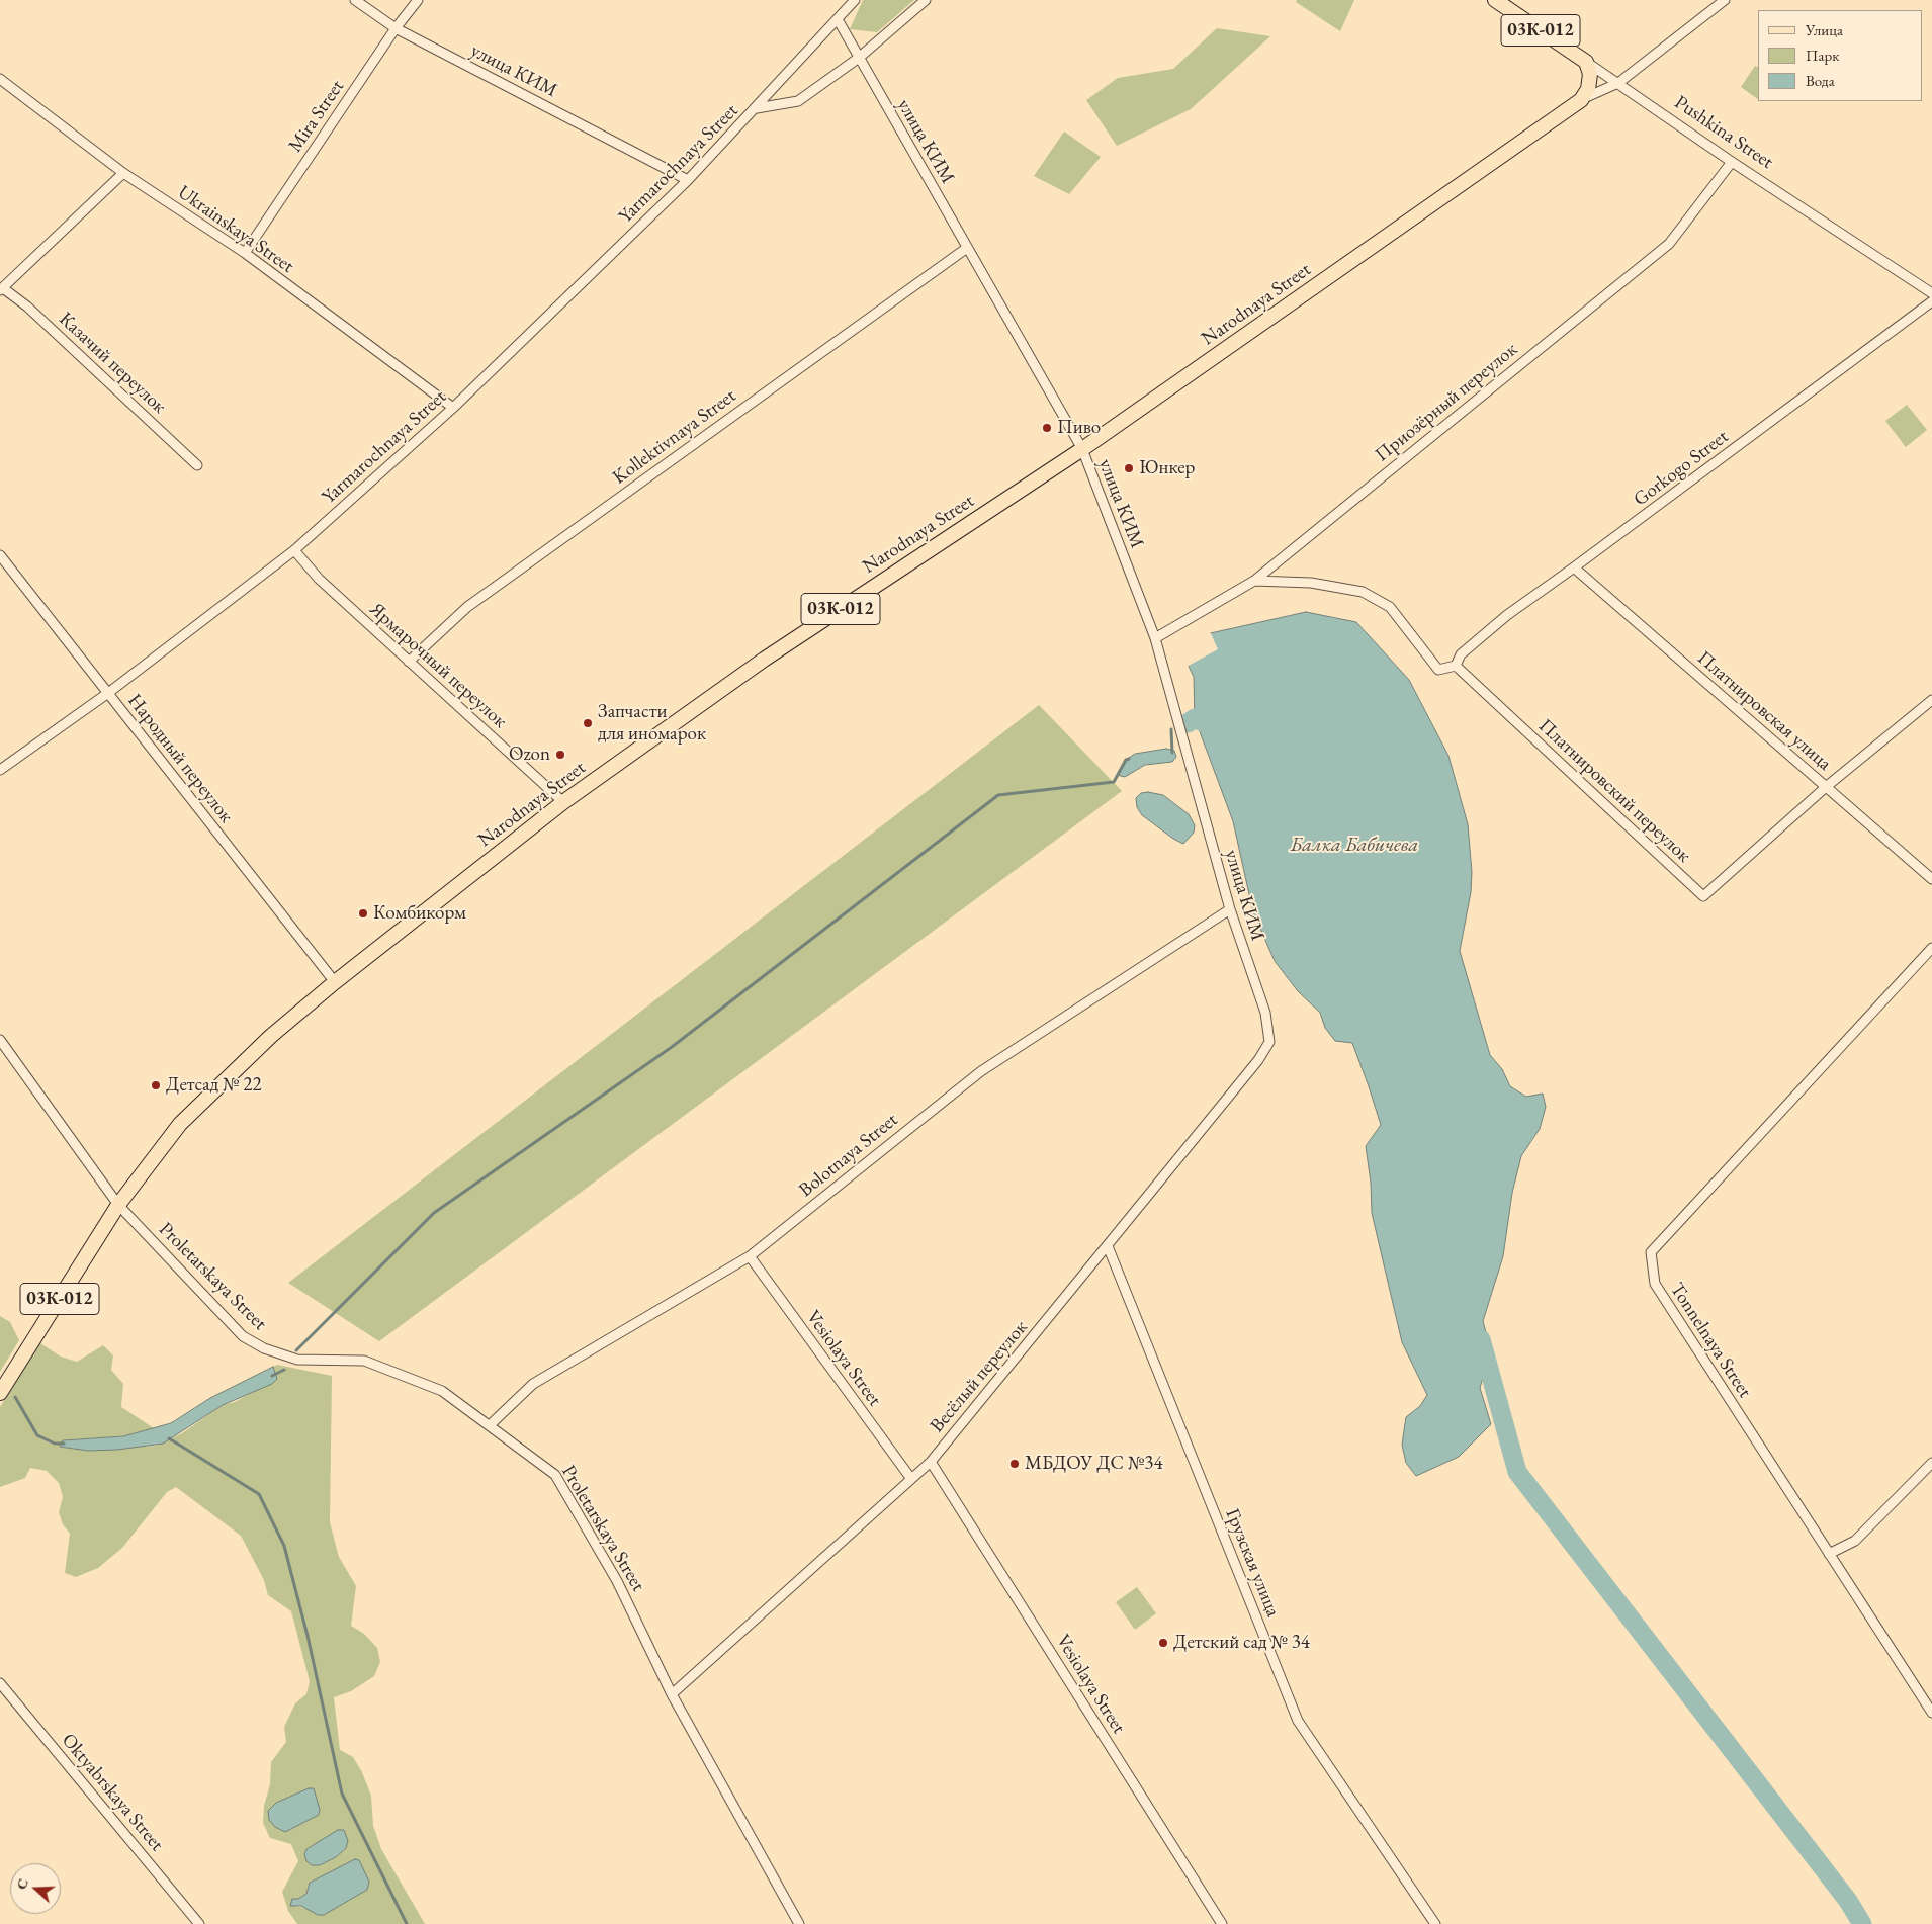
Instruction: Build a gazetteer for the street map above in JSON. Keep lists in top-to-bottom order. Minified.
{"streets":{"main road":["03К-012","Pushkina Street","Narodnaya Street"],"street":["улица КИМ","Mira Street","Yarmarochnaya Street","Ukrainskaya Street","Казачий переулок","Приозёрный переулок","Kollektivnaya Street","Gorkogo Street","Ярмарочный переулок","Платнировская улица","Народный переулок","Платнировский переулок","Bolotnaya Street","Proletarskaya Street","Tonnelnaya Street","Vesiolaya Street","Весёлый переулок","Грузская улица","Oktyabrskaya Street"]},"crossings":[["03К-012","Pushkina Street"],["03К-012","Narodnaya Street"],["03К-012","Proletarskaya Street"],["улица КИМ","Mira Street"],["улица КИМ","Yarmarochnaya Street"],["улица КИМ","Narodnaya Street"],["улица КИМ","Приозёрный переулок"],["улица КИМ","Kollektivnaya Street"],["улица КИМ","Bolotnaya Street"],["улица КИМ","Весёлый переулок"],["Mira Street","Ukrainskaya Street"],["Pushkina Street","Приозёрный переулок"],["Yarmarochnaya Street","Ukrainskaya Street"],["Yarmarochnaya Street","Ярмарочный переулок"],["Yarmarochnaya Street","Народный переулок"],["Ukrainskaya Street","Казачий переулок"],["Narodnaya Street","Ярмарочный переулок"],["Narodnaya Street","Народный переулок"],["Narodnaya Street","Proletarskaya Street"],["Kollektivnaya Street","Ярмарочный переулок"],["Gorkogo Street","Платнировская улица"],["Gorkogo Street","Платнировский переулок"],["Платнировская улица","Платнировский переулок"],["Bolotnaya Street","Proletarskaya Street"],["Bolotnaya Street","Vesiolaya Street"],["Proletarskaya Street","Весёлый переулок"],["Vesiolaya Street","Весёлый переулок"],["Весёлый переулок","Грузская улица"]],"water":["Балка Бабичева"],"places":["Пиво","Юнкер","Запчасти для иномарок","Ozon","Комбикорм","Детсад № 22","МБДОУ ДС №34","Детский сад № 34"],"legend":["Улица","Парк","Вода"],"north":"left"}
